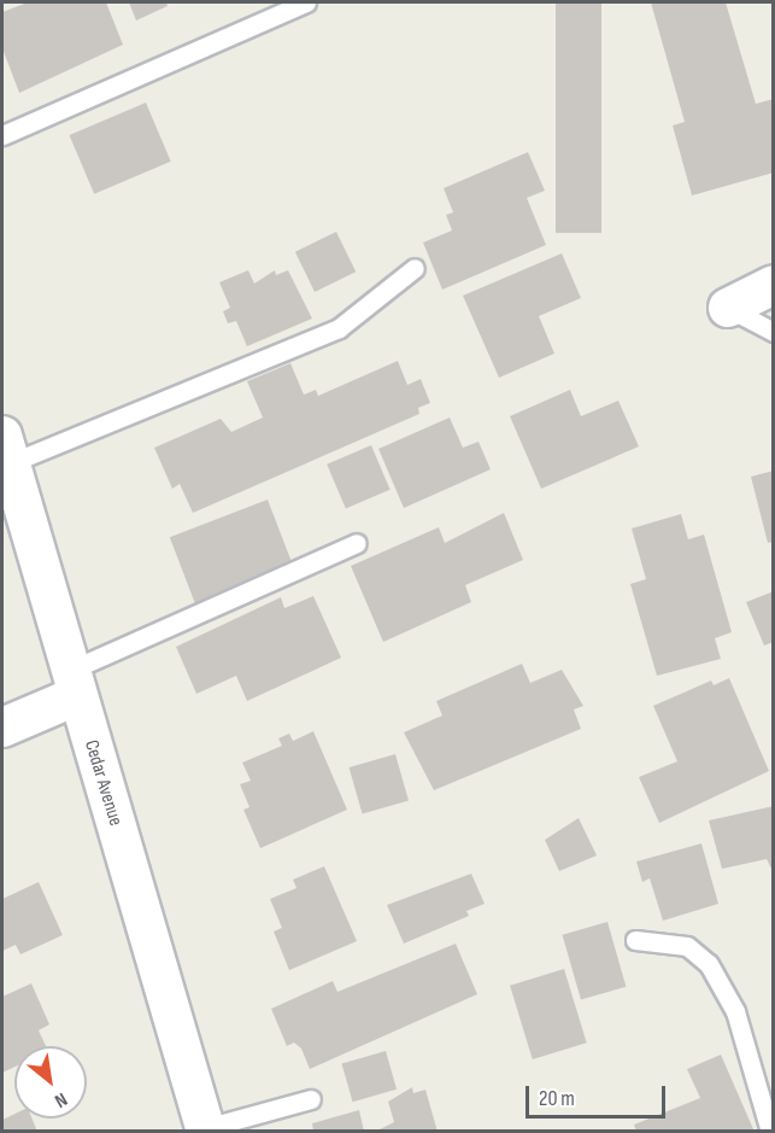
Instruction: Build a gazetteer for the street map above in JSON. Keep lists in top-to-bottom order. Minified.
{"streets":{"street":["Cedar Avenue"]},"scale_bar":"20 m","north":"bottom right"}
